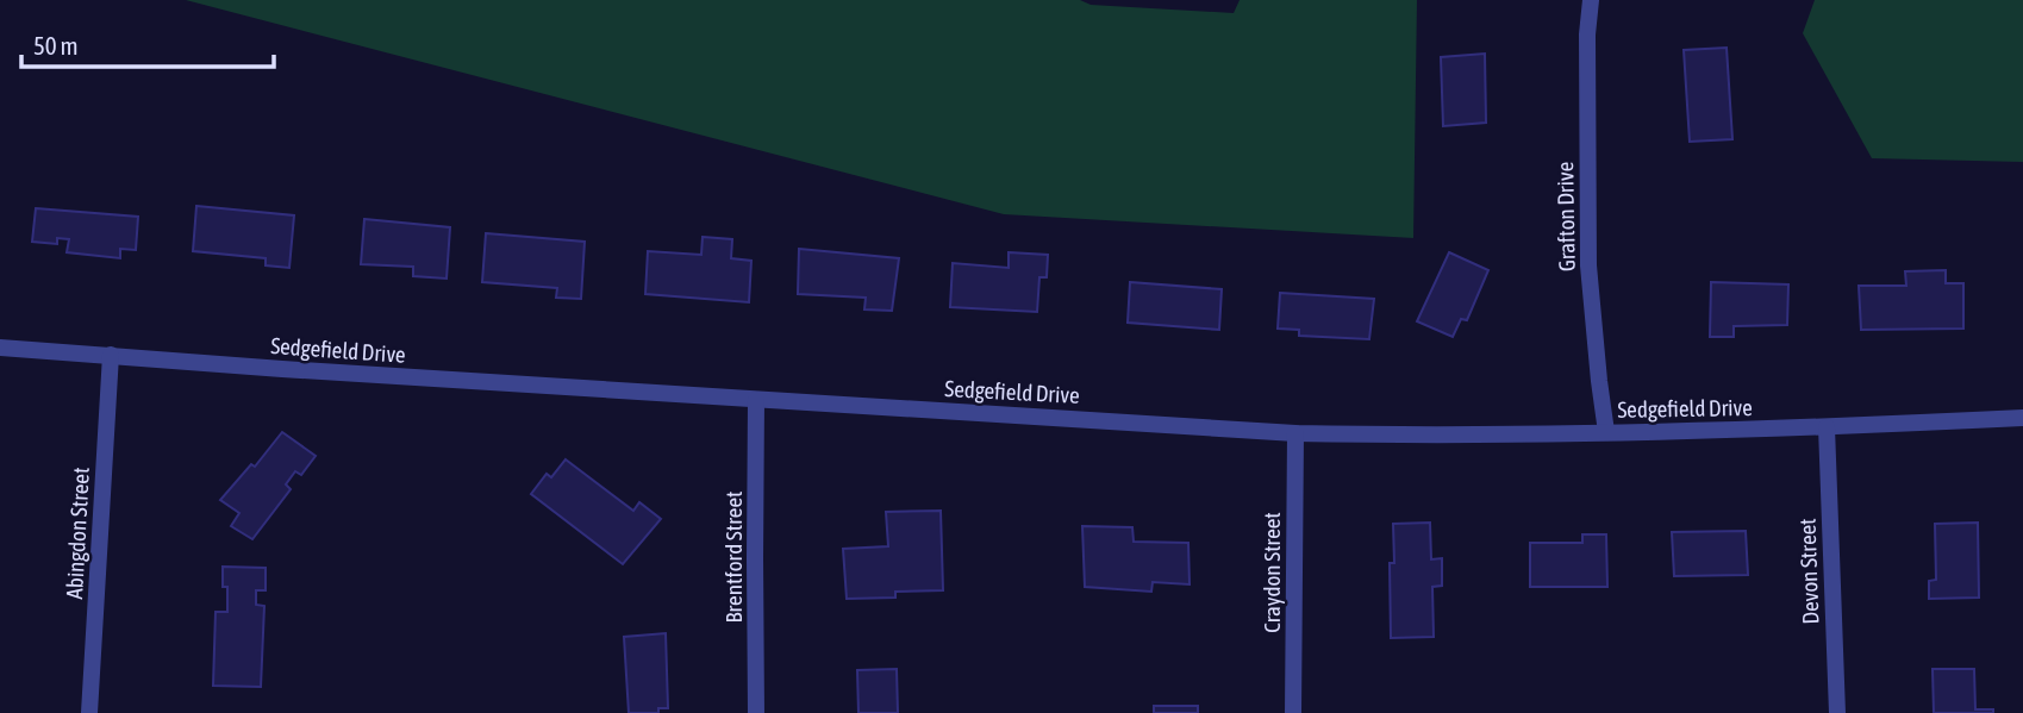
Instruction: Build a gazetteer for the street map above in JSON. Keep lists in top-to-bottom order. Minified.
{"streets":{"street":["Grafton Drive","Sedgefield Drive","Abingdon Street","Brentford Street","Devon Street","Craydon Street"]},"crossings":[["Grafton Drive","Sedgefield Drive"],["Sedgefield Drive","Abingdon Street"],["Sedgefield Drive","Brentford Street"],["Sedgefield Drive","Devon Street"],["Sedgefield Drive","Craydon Street"]],"scale_bar":"50 m"}
